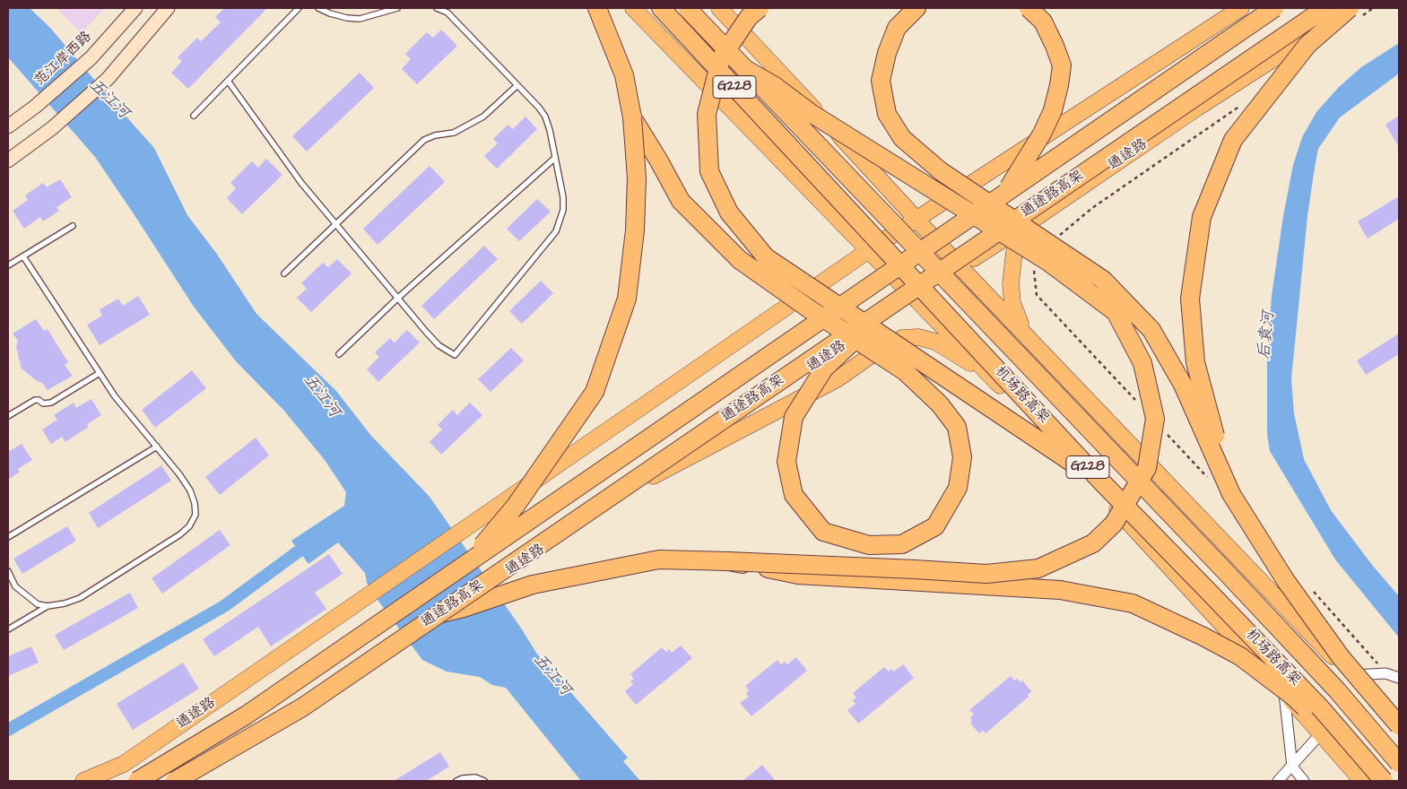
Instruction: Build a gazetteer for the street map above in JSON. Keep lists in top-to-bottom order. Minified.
{"streets":{"highway":["G228","通途路高架","机场路高架"],"main road":["通途路"],"street":["范江岸西路"]},"crossings":[["通途路","通途路高架"]],"water":["五江河","后袁河"]}
